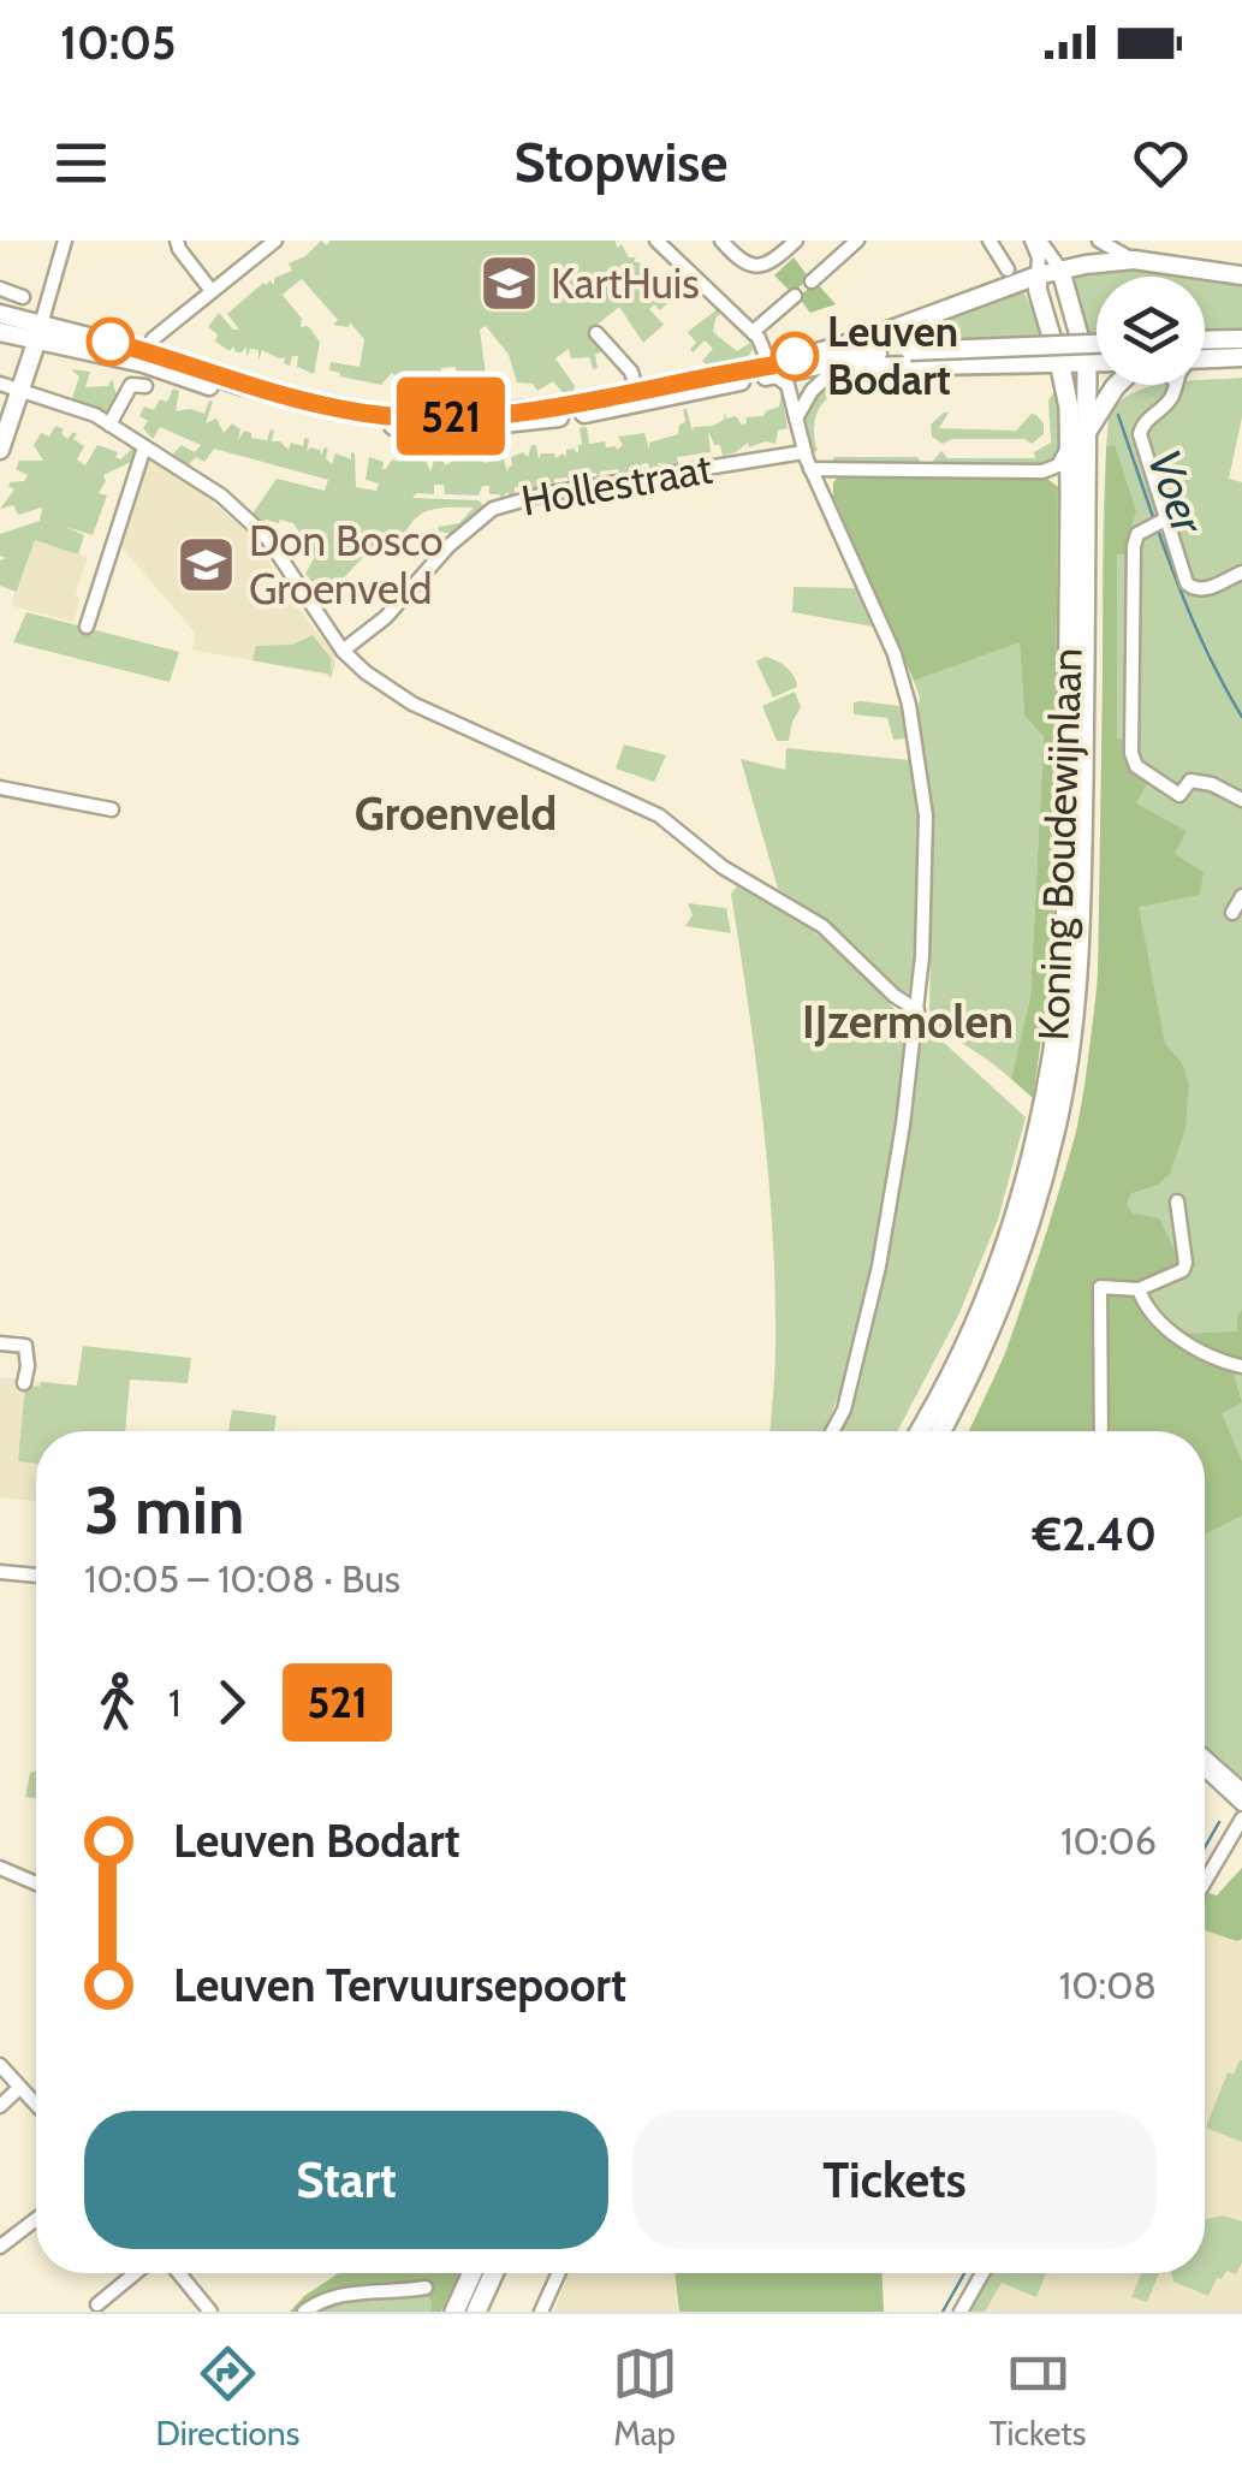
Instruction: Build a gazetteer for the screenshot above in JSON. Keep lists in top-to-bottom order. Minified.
{"streets":{"highway":["Koning Boudewijnlaan"],"street":["Hollestraat"]},"districts":["Groenveld","IJzermolen"],"water":["Voer"],"places":{"school or university":["KartHuis","Don Bosco Groenveld"],"other":["Leuven Bodart"]},"lines":["bus line 521"],"page":{"status":"10:05","header":"Stopwise","on_map":"521","heading":["3 min","10:05 – 10:08 · Bus","€2.40"],"legs":["1","521"],"list":[{"name":"Leuven Bodart","value":"10:06"},{"name":"Leuven Tervuursepoort","value":"10:08"}],"buttons":["Start","Tickets"],"tabs":["Directions","Map","Tickets"]}}
